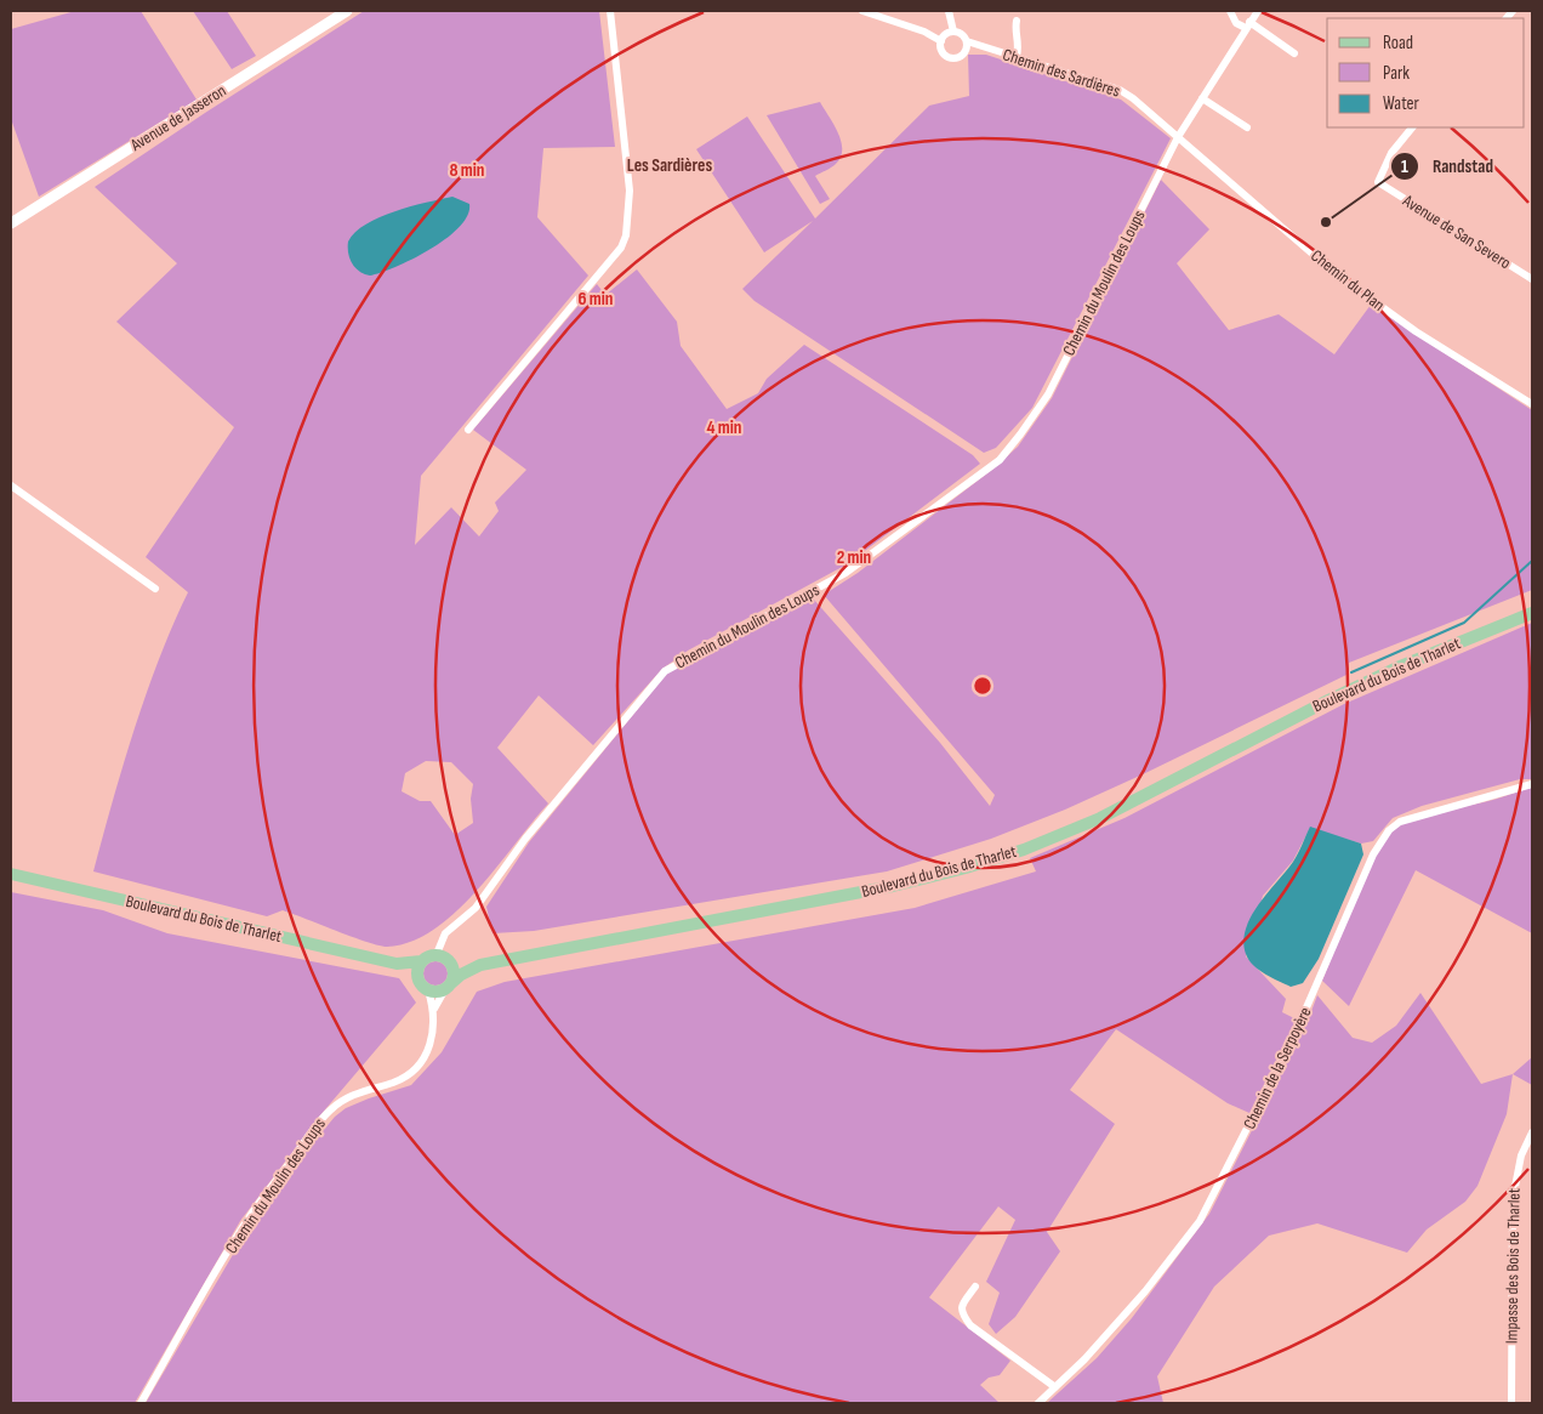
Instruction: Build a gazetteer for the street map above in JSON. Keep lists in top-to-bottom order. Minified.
{"streets":{"main road":["Avenue de Jasseron","Boulevard du Bois de Tharlet"],"street":["Chemin des Sardières","Avenue de San Severo","Chemin du Plan","Chemin du Moulin des Loups","Chemin de la Serpoyère","Impasse des Bois de Tharlet"]},"crossings":[["Chemin des Sardières","Chemin du Plan"],["Chemin des Sardières","Chemin du Moulin des Loups"],["Chemin du Plan","Chemin du Moulin des Loups"],["Chemin du Moulin des Loups","Boulevard du Bois de Tharlet"]],"districts":["Les Sardières"],"places":["Randstad"],"legend":["Road","Park","Water"],"rings":["8 min","6 min","4 min","2 min"]}
